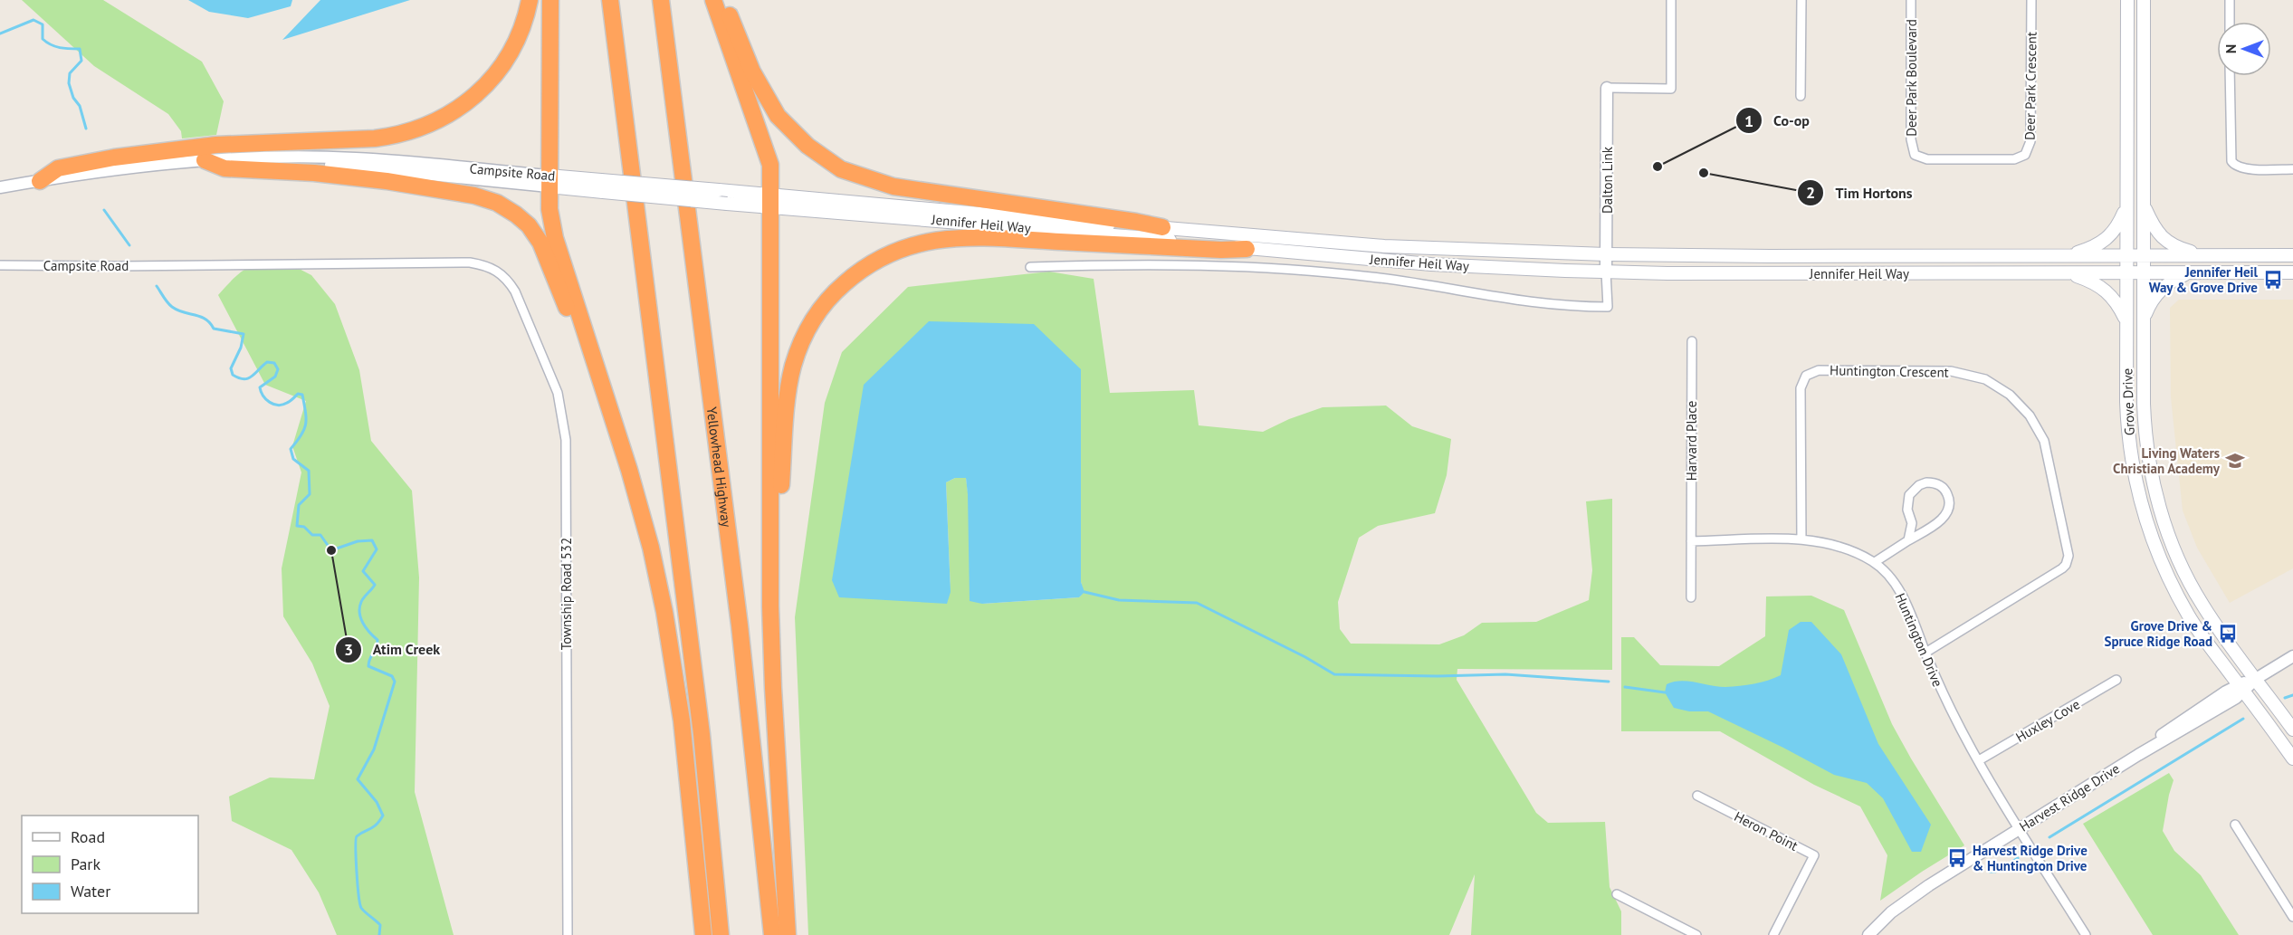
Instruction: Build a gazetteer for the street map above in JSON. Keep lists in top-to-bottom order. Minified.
{"streets":{"highway":["Yellowhead Highway"],"main road":["Campsite Road","Jennifer Heil Way","Grove Drive"],"street":["Deer Park Boulevard","Deer Park Crescent","Dalton Link","Huntington Crescent","Harvard Place","Township Road 532","Huntington Drive","Huxley Cove","Harvest Ridge Drive","Heron Point"]},"crossings":[["Deer Park Boulevard","Deer Park Crescent"],["Campsite Road","Jennifer Heil Way"],["Campsite Road","Township Road 532"],["Dalton Link","Jennifer Heil Way"],["Jennifer Heil Way","Grove Drive"],["Huntington Crescent","Huntington Drive"],["Grove Drive","Harvest Ridge Drive"],["Harvard Place","Huntington Drive"],["Huntington Drive","Huxley Cove"],["Huntington Drive","Harvest Ridge Drive"]],"places":{"other":["Co-op","Tim Hortons","Atim Creek"],"bus stop":["Jennifer Heil Way & Grove Drive","Grove Drive & Spruce Ridge Road","Harvest Ridge Drive & Huntington Drive"],"school or university":["Living Waters Christian Academy"]},"legend":["Road","Park","Water"],"north":"left"}
